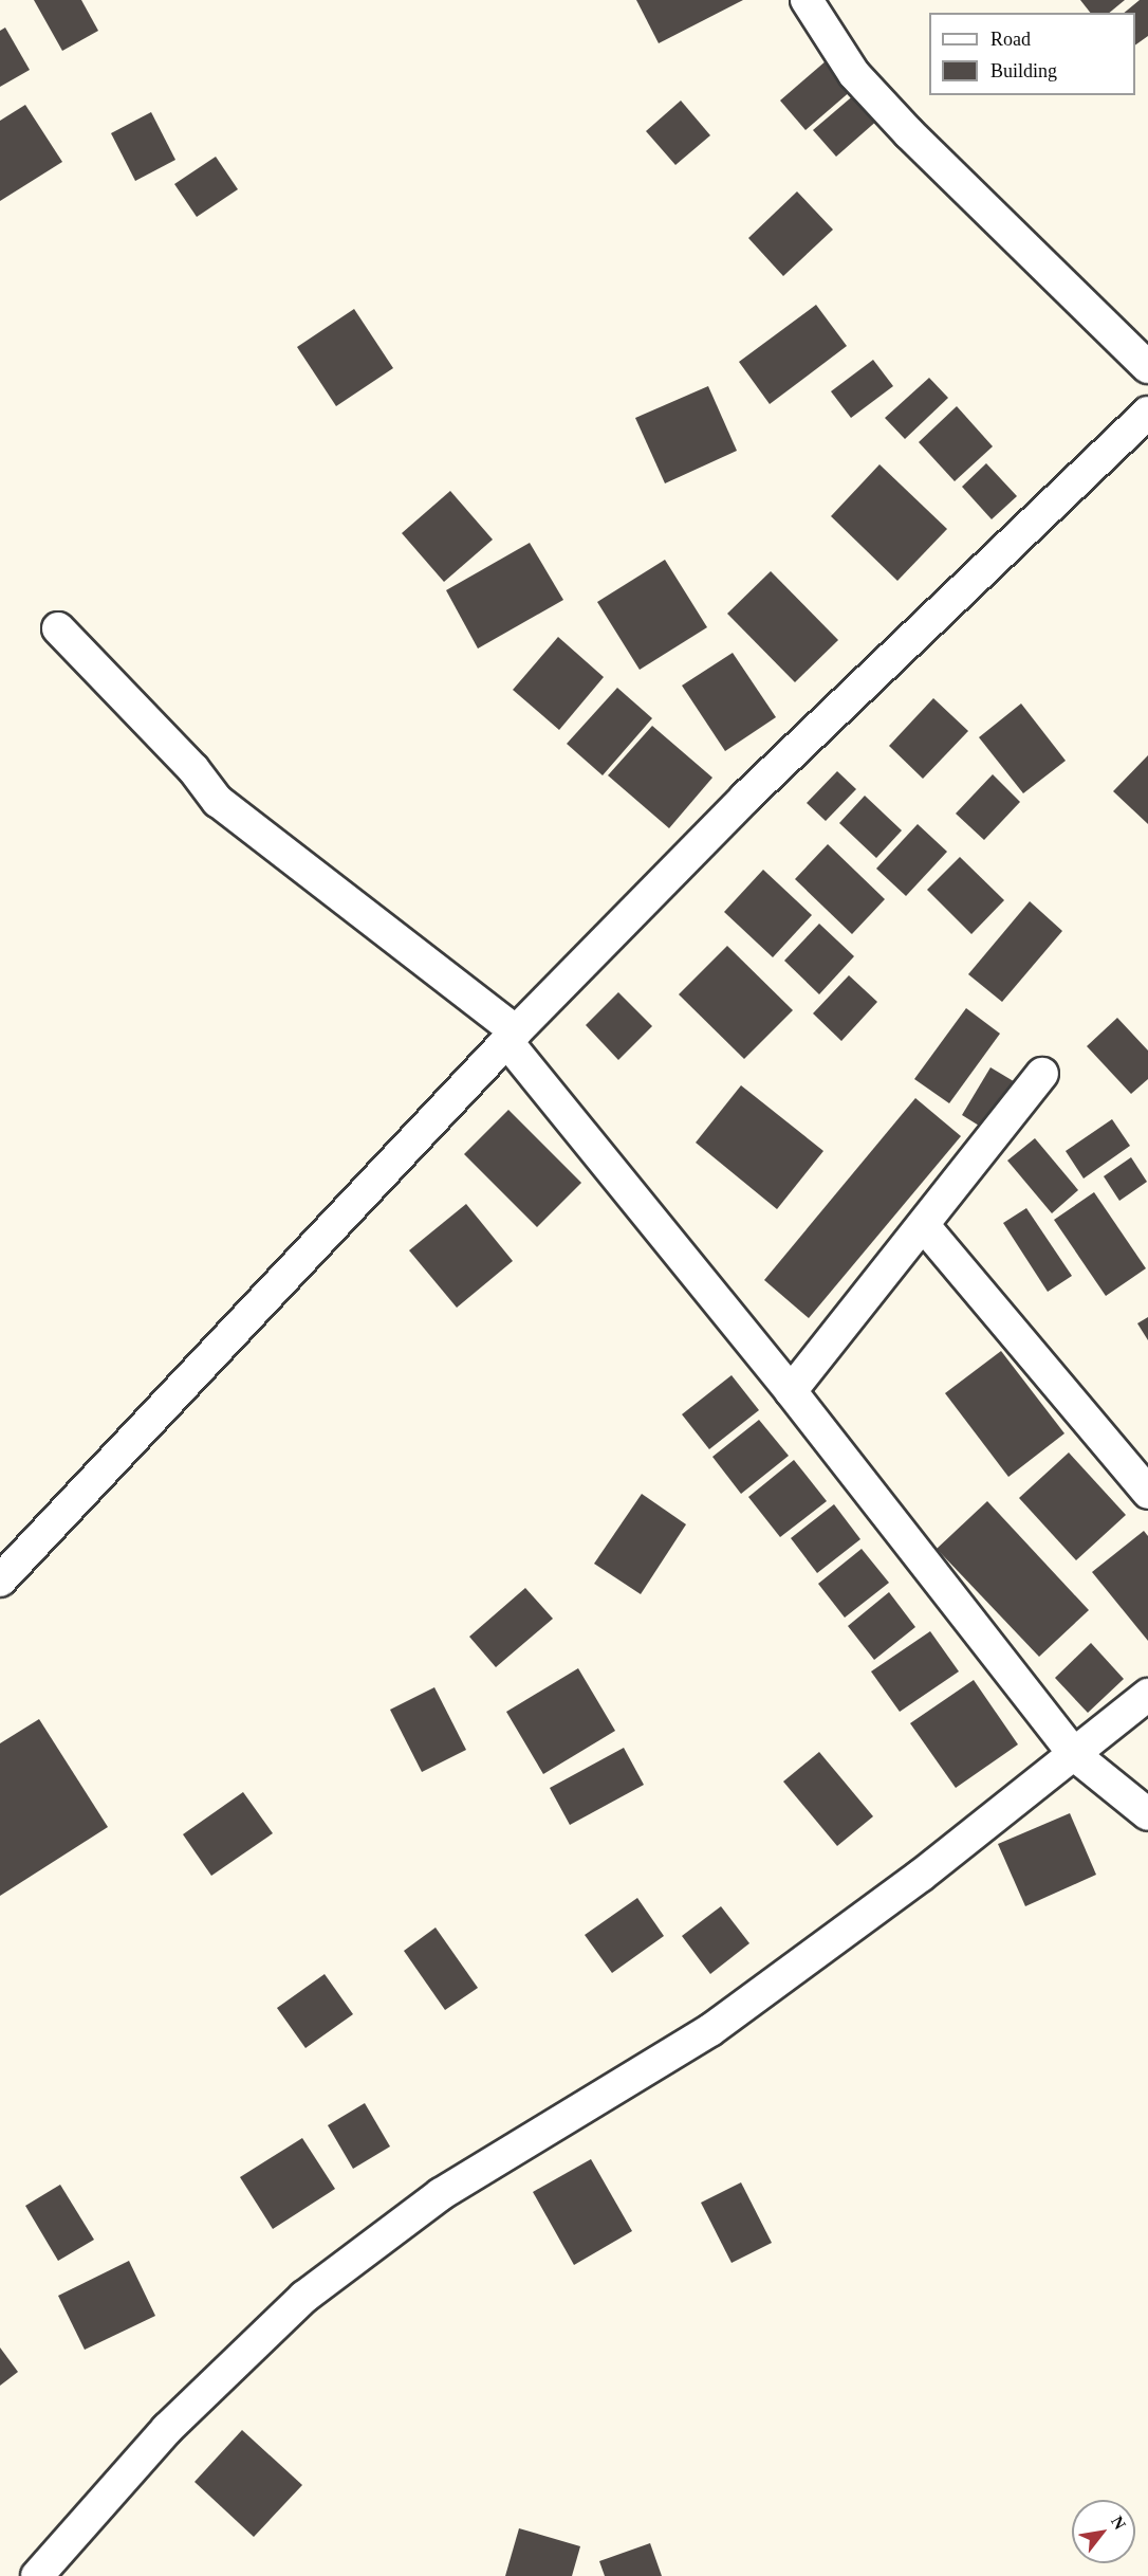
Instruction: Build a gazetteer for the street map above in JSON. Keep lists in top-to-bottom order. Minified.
{"legend":["Road","Building"],"north":"top right"}
